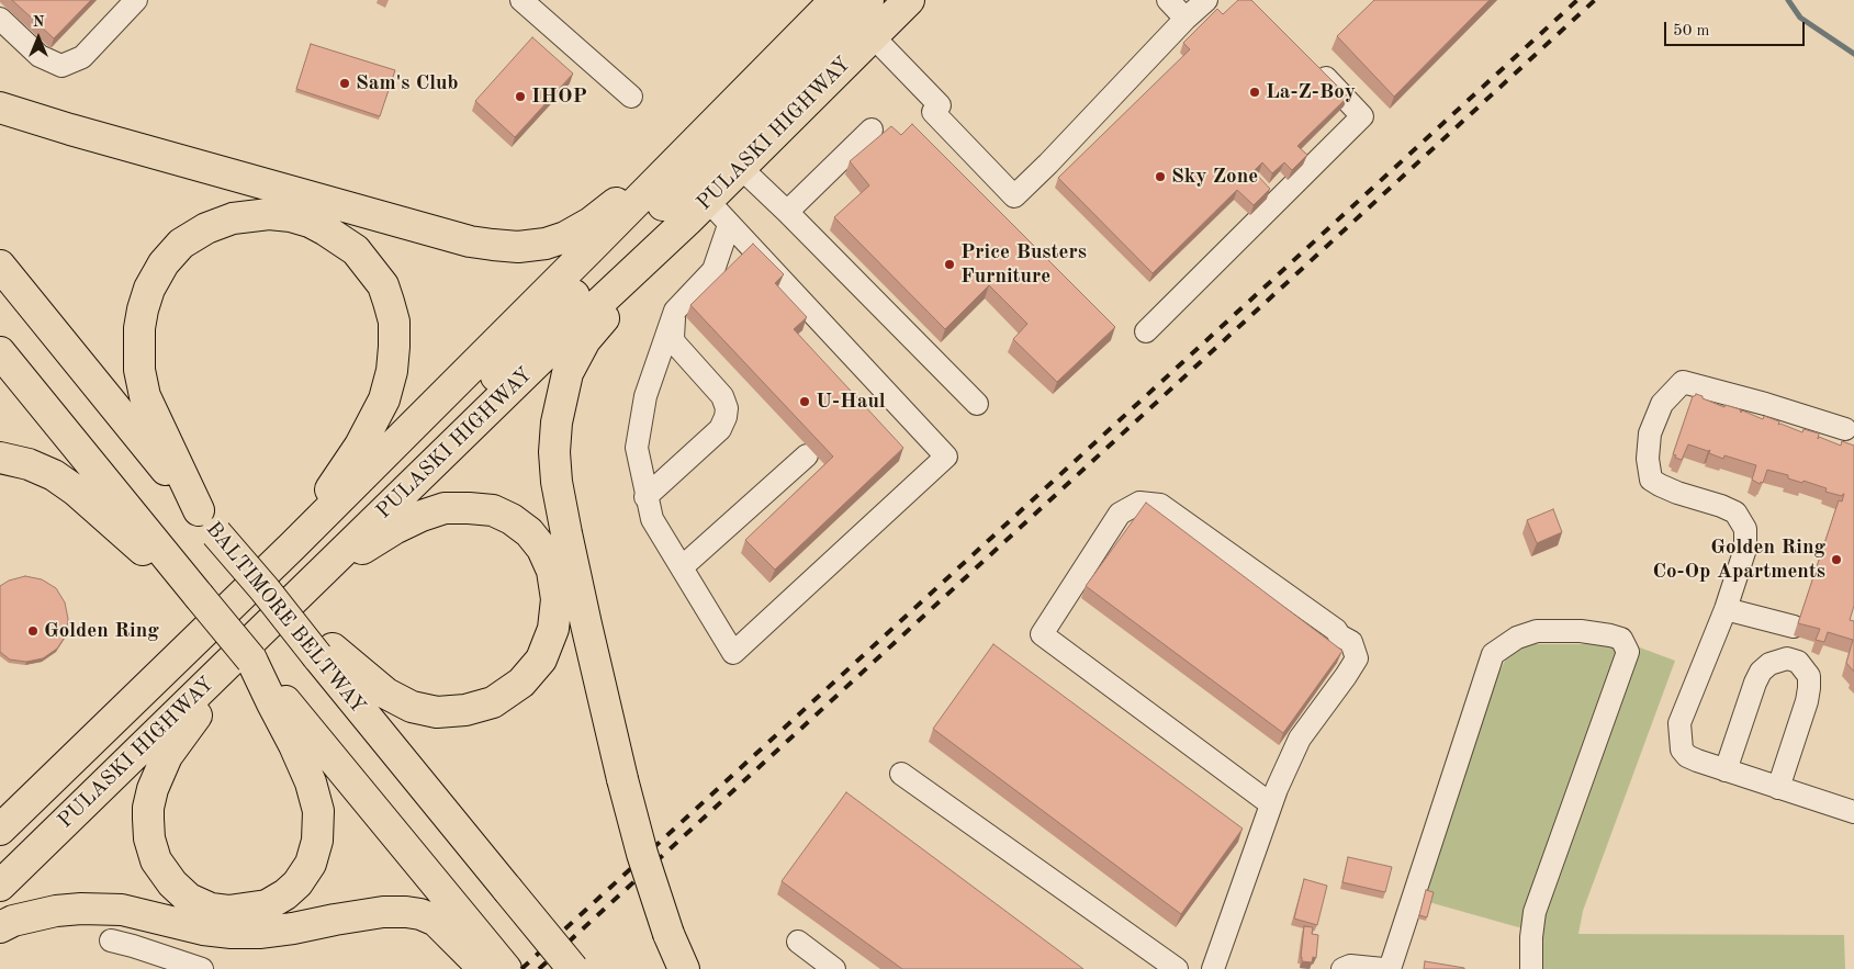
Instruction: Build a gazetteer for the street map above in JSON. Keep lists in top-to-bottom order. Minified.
{"streets":{"highway":["PULASKI HIGHWAY","BALTIMORE BELTWAY"]},"places":["Sam's Club","La-Z-Boy","IHOP","Sky Zone","Price Busters Furniture","U-Haul","Golden Ring Co-Op Apartments","Golden Ring"],"scale_bar":"50 m","north":"top"}
